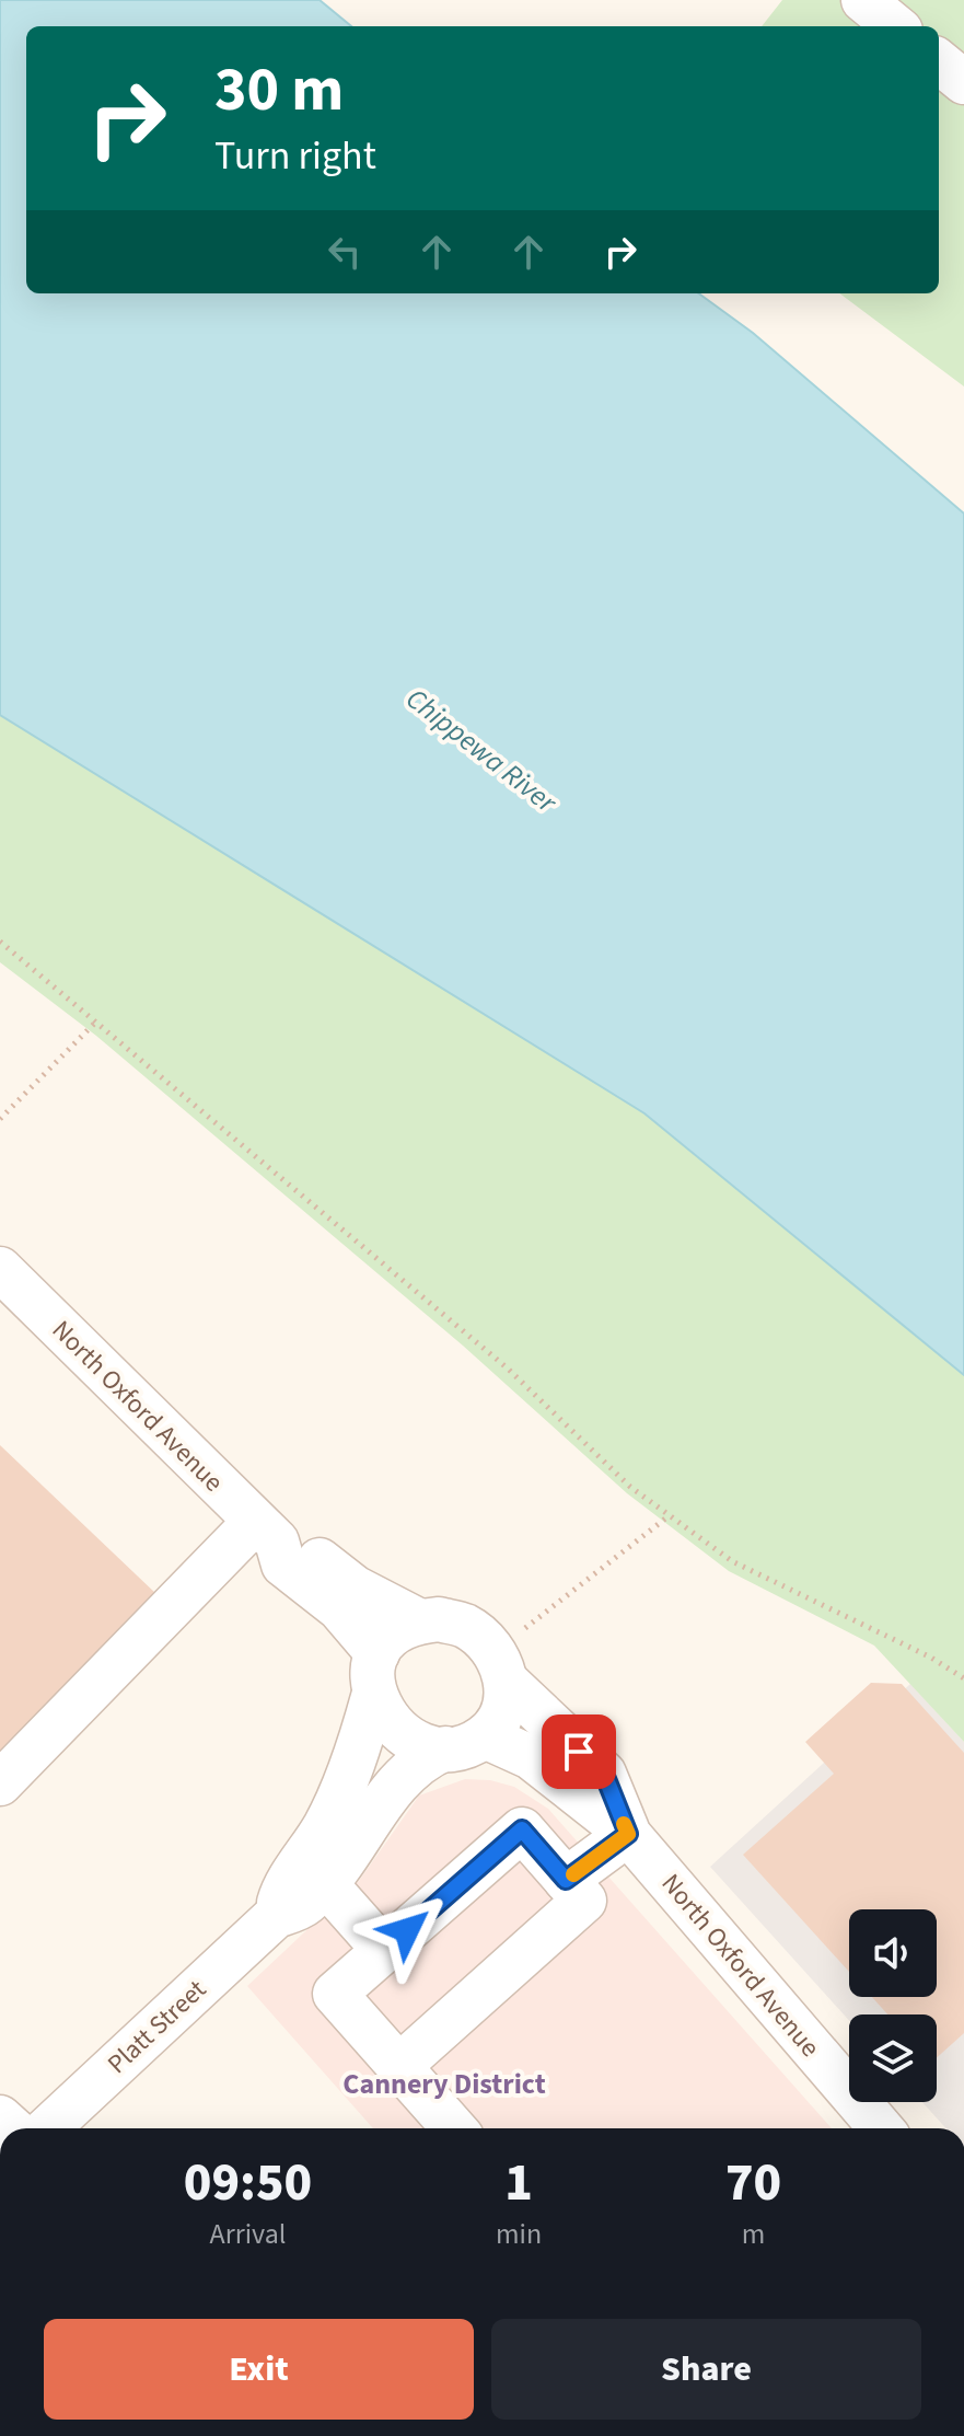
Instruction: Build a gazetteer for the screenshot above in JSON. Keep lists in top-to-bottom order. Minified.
{"streets":{"street":["North Oxford Avenue","Platt Street"]},"crossings":[["North Oxford Avenue","Platt Street"]],"districts":["Cannery District"],"water":["Chippewa River"],"page":{"turn":["30 m","Turn right"],"eta":["09:50","Arrival","1","min","70","m"],"buttons":["Exit","Share"]}}
